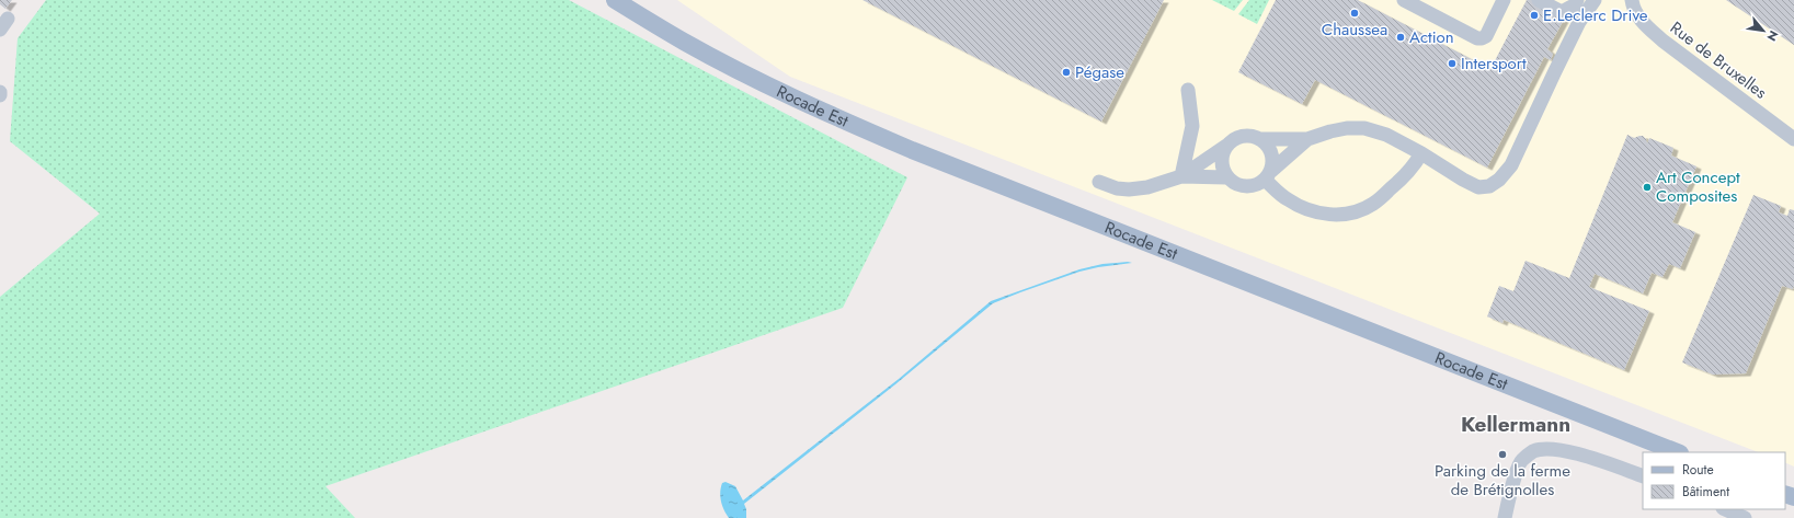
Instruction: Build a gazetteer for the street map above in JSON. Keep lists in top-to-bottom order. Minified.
{"streets":{"main road":["Rocade Est"],"street":["Rue de Bruxelles"]},"districts":["Kellermann"],"places":["Chaussea","E.Leclerc Drive","Action","Intersport","Pégase","Art Concept Composites","Parking de la ferme de Brétignolles"],"legend":["Route","Bâtiment"],"north":"bottom right"}
